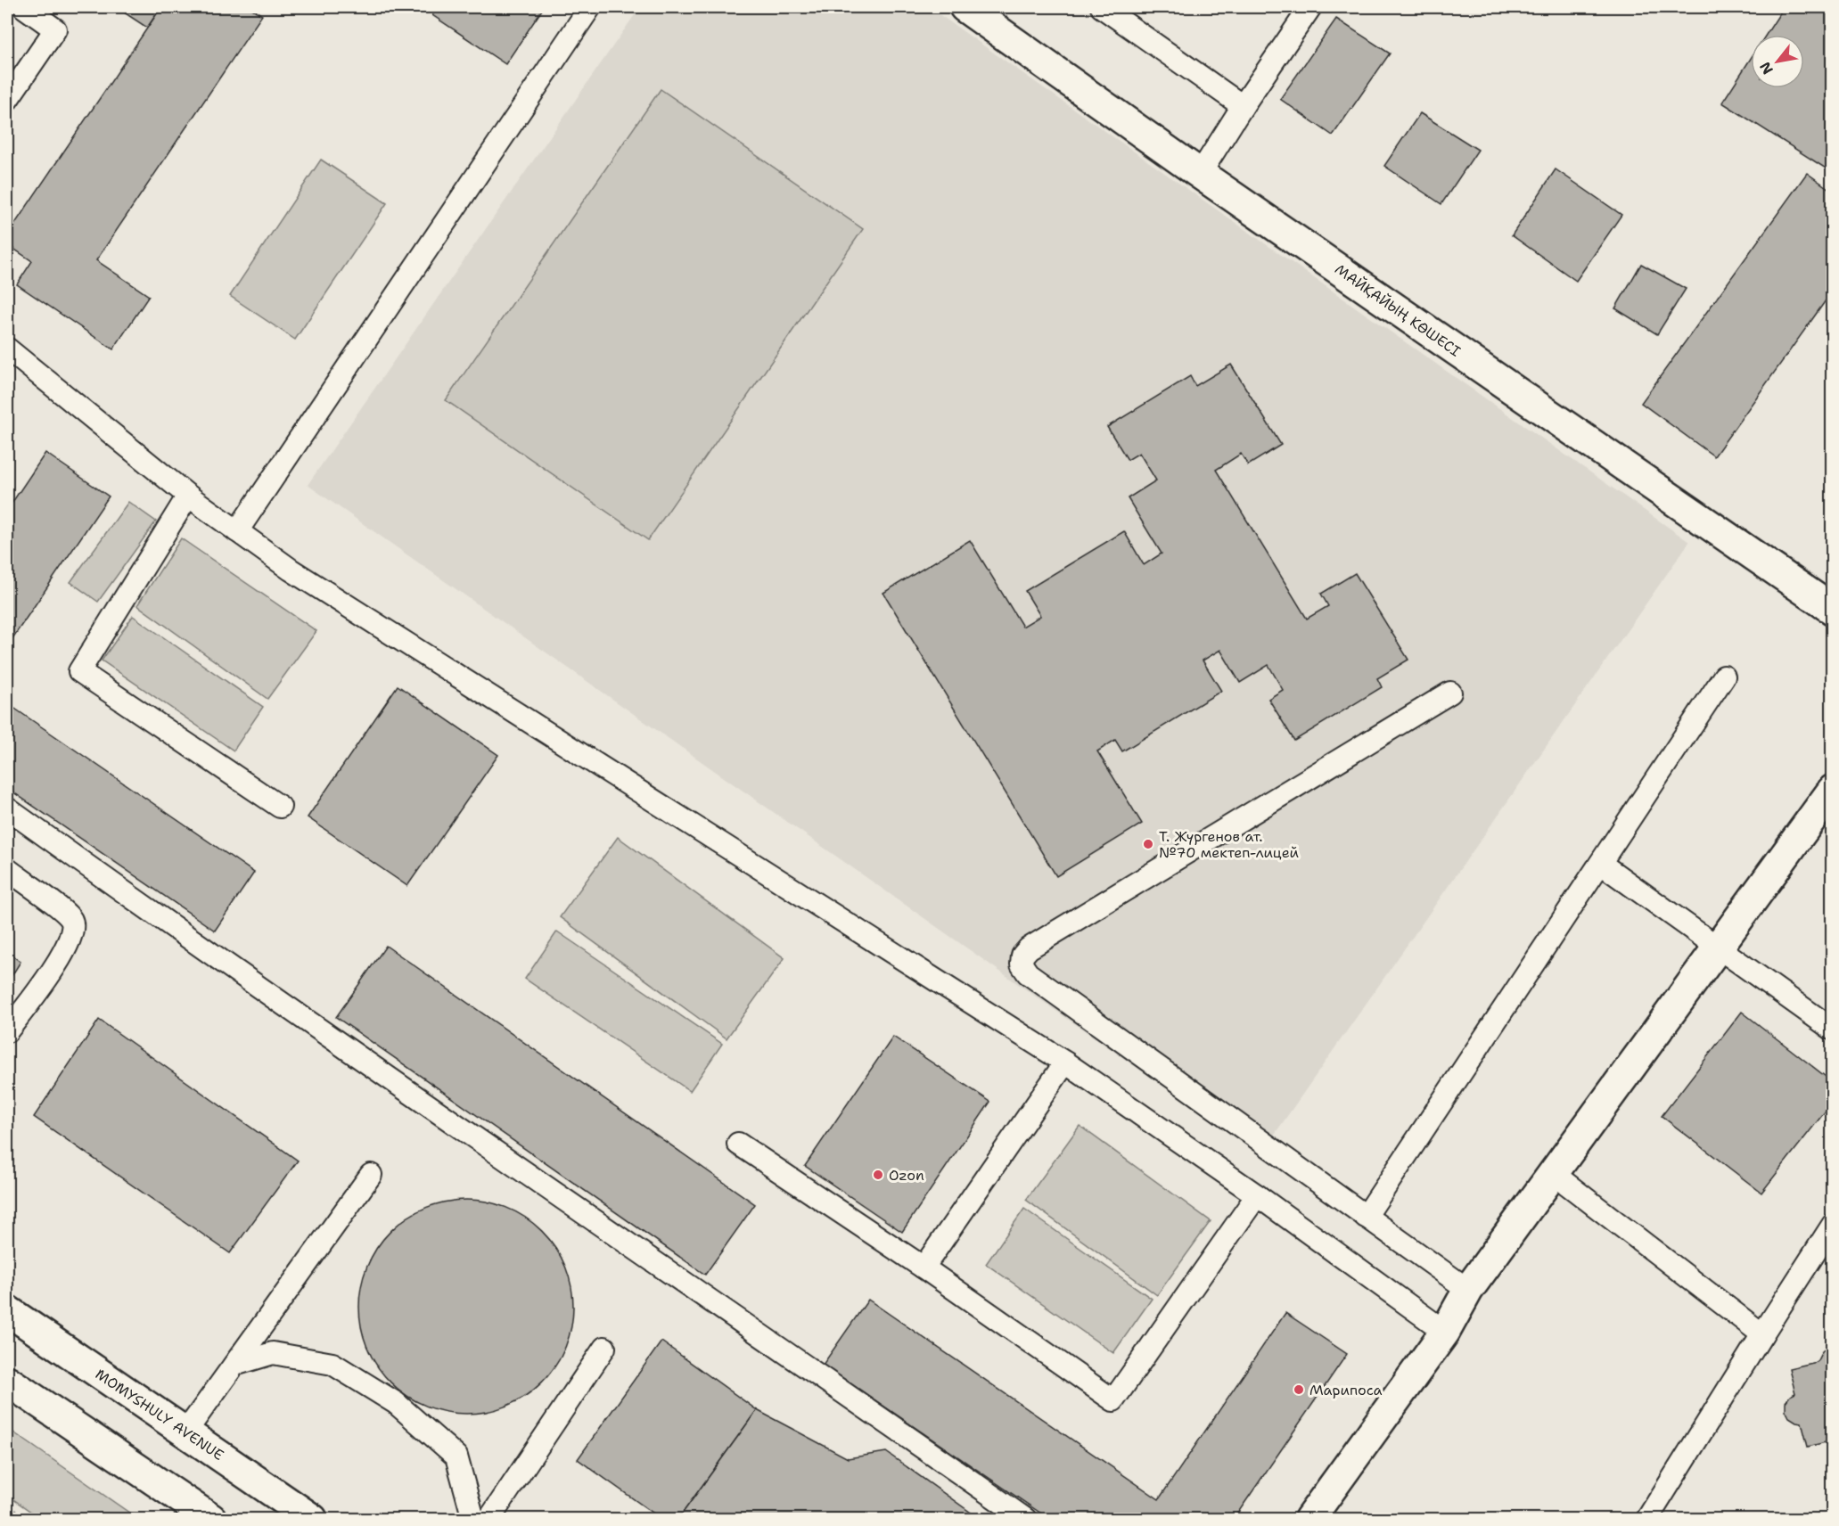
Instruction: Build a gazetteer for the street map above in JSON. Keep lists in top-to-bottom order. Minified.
{"streets":{"street":["МАЙҚАЙЫҢ КӨШЕСІ","MOMYSHULY AVENUE"]},"places":["Т. Жүргенов ат. №70 мектеп-лицей","Ozon","Марипоса"],"north":"bottom left"}
